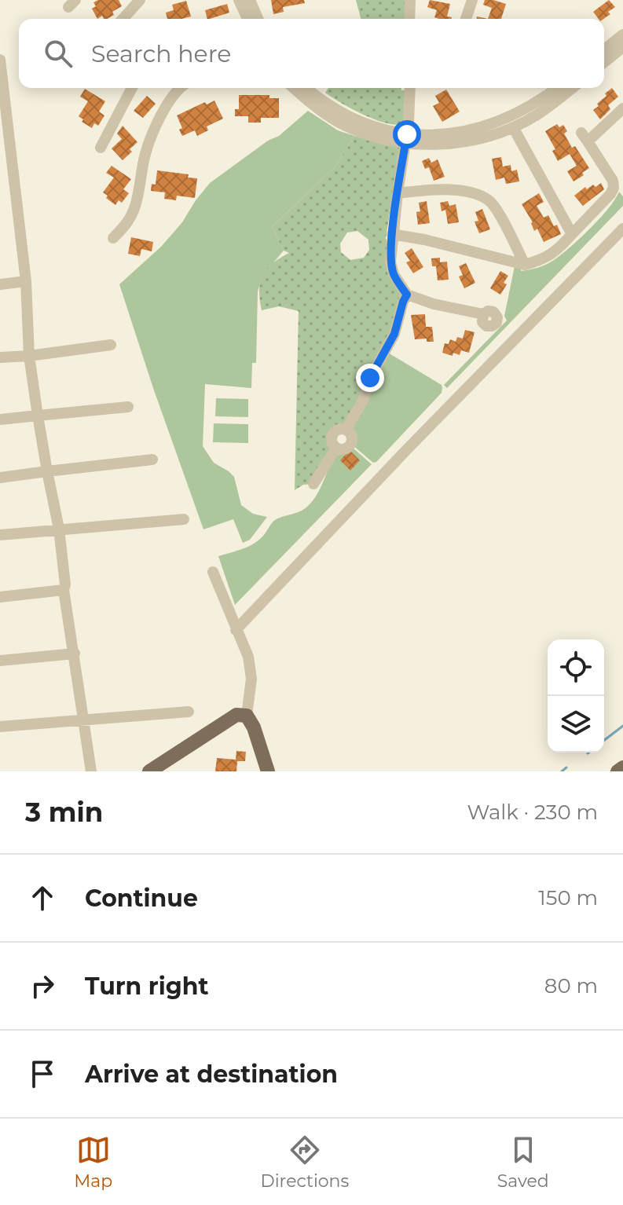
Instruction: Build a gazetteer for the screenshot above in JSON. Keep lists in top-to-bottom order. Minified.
{"page":{"search":"Search here","heading":["3 min","Walk · 230 m"],"list":[["Continue","150 m"],["Turn right","80 m"],"Arrive at destination"],"nav":["Map","Directions","Saved"]}}
